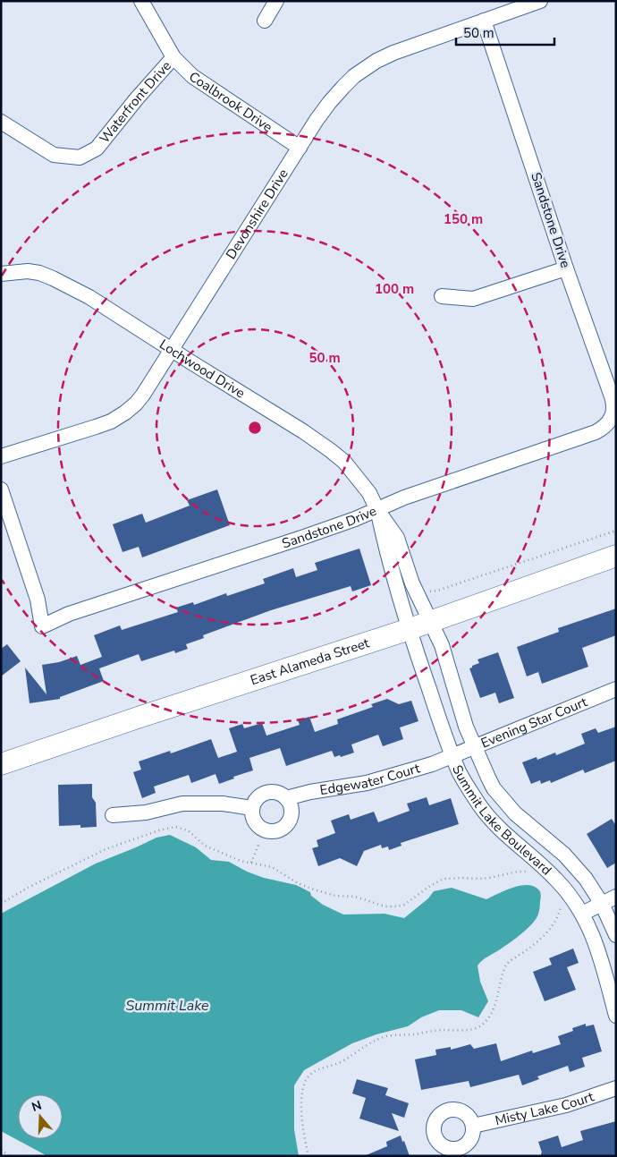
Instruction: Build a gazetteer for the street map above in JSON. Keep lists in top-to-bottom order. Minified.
{"streets":{"street":["Coalbrook Drive","Waterfront Drive","Devonshire Drive","Sandstone Drive","Lochwood Drive","East Alameda Street","Evening Star Court","Edgewater Court","Summit Lake Boulevard","Misty Lake Court"]},"crossings":[["Coalbrook Drive","Waterfront Drive"],["Coalbrook Drive","Devonshire Drive"],["Devonshire Drive","Sandstone Drive"],["Devonshire Drive","Lochwood Drive"],["Sandstone Drive","Lochwood Drive"],["Lochwood Drive","East Alameda Street"],["Lochwood Drive","Summit Lake Boulevard"],["East Alameda Street","Summit Lake Boulevard"],["Evening Star Court","Edgewater Court"],["Evening Star Court","Summit Lake Boulevard"],["Edgewater Court","Summit Lake Boulevard"]],"water":["Summit Lake"],"scale_bar":"50 m","north":"top","rings":["150 m","100 m","50 m"]}
